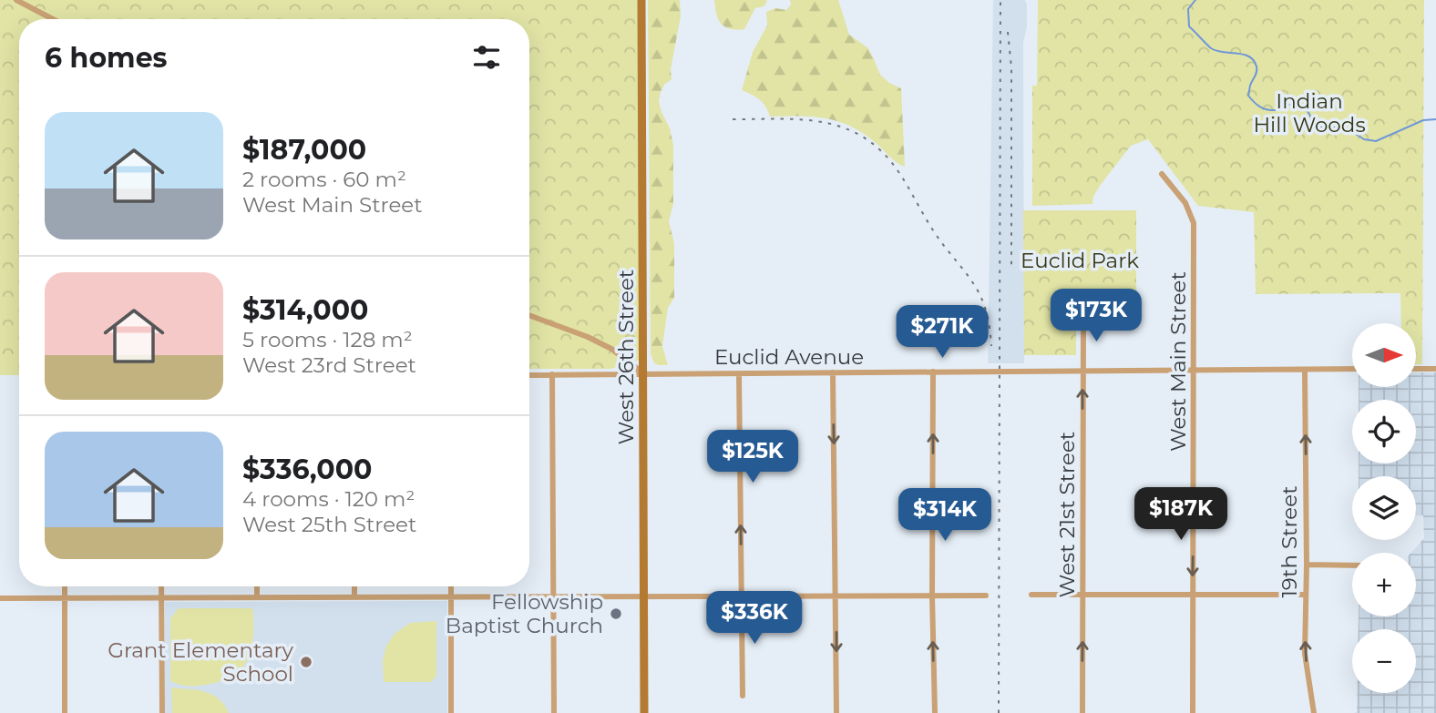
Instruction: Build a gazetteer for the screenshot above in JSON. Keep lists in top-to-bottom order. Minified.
{"streets":{"street":["West 26th Street","Euclid Avenue","West Main Street","West 21st Street","19th Street"]},"crossings":[["West 26th Street","Euclid Avenue"],["Euclid Avenue","West Main Street"],["Euclid Avenue","West 21st Street"],["Euclid Avenue","19th Street"]],"one_way":["West Main Street","West 21st Street","19th Street"],"parks":["Indian Hill Woods","Euclid Park"],"places":["Fellowship Baptist Church","Grant Elementary School"],"north":"right","page":{"heading":"6 homes","list":[{"name":"$187,000","note":"2 rooms · 60 m² · West Main Street"},{"name":"$314,000","note":"5 rooms · 128 m² · West 23rd Street"},{"name":"$336,000","note":"4 rooms · 120 m² · West 25th Street"}],"price":["$173K","$271K","$125K","$187K","$314K","$336K"],"map_buttons":["+","−"]}}
